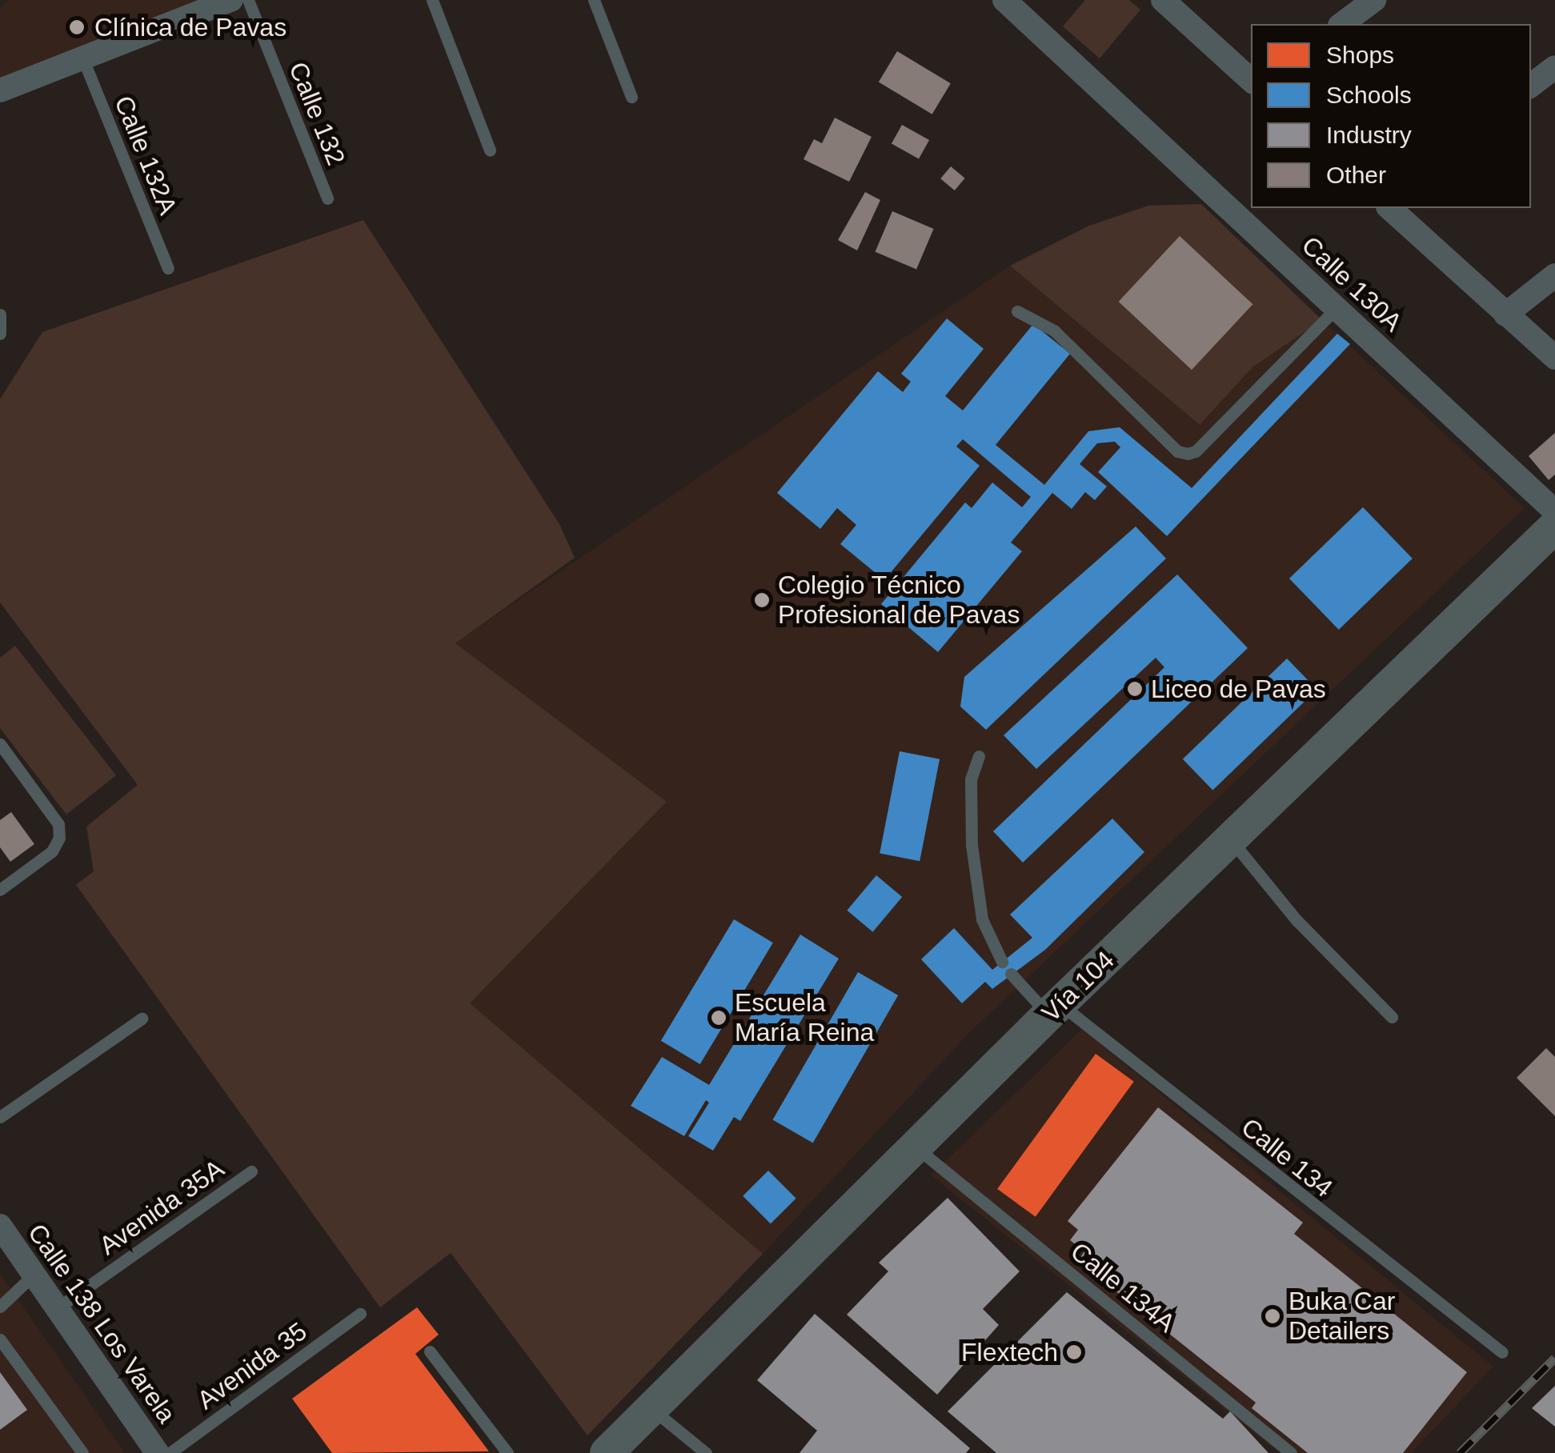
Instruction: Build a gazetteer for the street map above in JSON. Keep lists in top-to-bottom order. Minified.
{"streets":{"main road":["Vía 104"],"street":["Calle 130A","Calle 138 Los Varela"],"lane":["Calle 132","Calle 132A","Calle 134","Avenida 35A","Calle 134A","Avenida 35"]},"crossings":[["Vía 104","Calle 134"],["Avenida 35A","Calle 138 Los Varela"]],"places":["Clínica de Pavas","Colegio Técnico Profesional de Pavas","Liceo de Pavas","Escuela María Reina","Buka Car Detailers","Flextech"],"legend":["Shops","Schools","Industry","Other"]}
